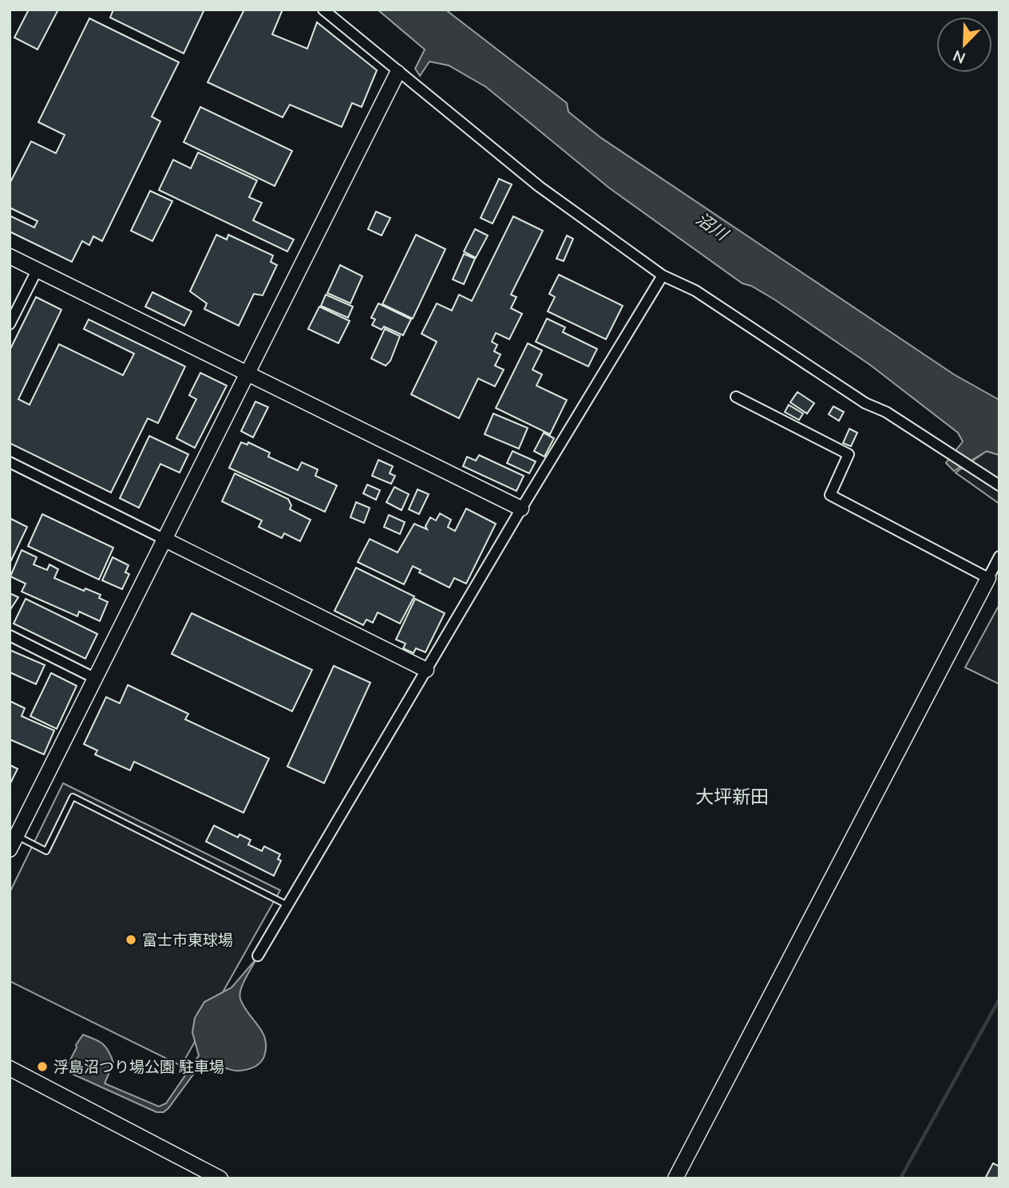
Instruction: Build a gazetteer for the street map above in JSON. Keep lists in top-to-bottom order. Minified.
{"districts":["大坪新田"],"water":["沼川"],"places":["富士市東球場","浮島沼つり場公園 駐車場"],"north":"bottom left"}
